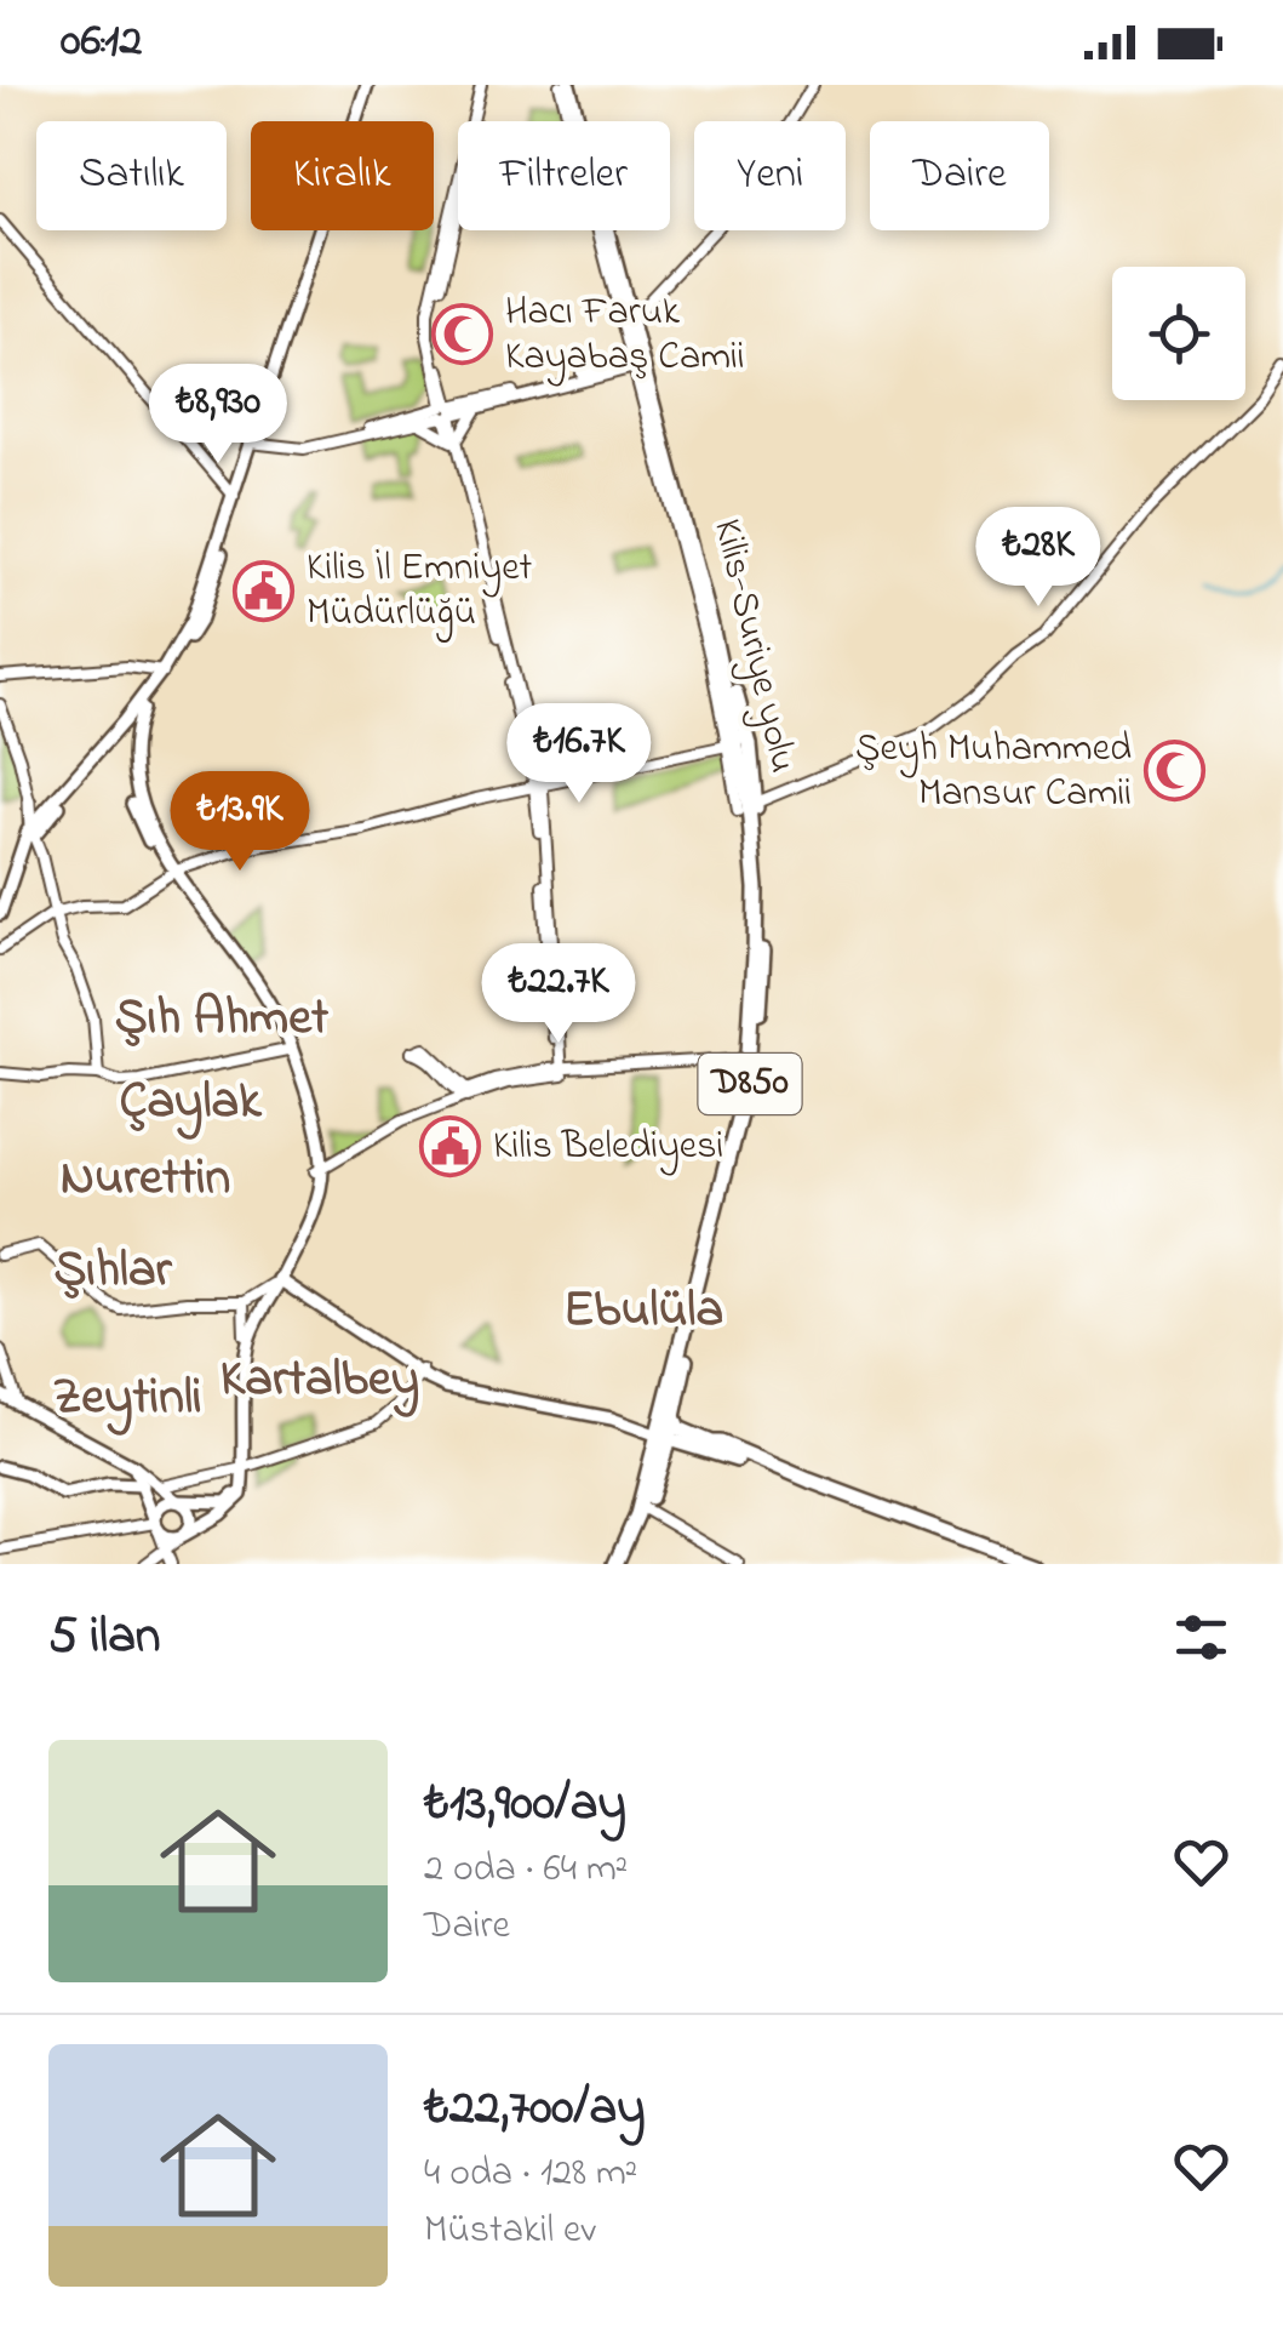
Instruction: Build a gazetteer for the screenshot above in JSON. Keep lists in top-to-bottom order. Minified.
{"streets":{"highway":["Kilis-Suriye yolu","D850"]},"crossings":[["Kilis-Suriye yolu","D850"]],"districts":["Şıh Ahmet","Çaylak","Nurettin","Şıhlar","Ebulüla","Kartalbey","Zeytinli"],"places":{"mosque":["Hacı Faruk Kayabaş Camii","Şeyh Muhammed Mansur Camii"],"public building":["Kilis İl Emniyet Müdürlüğü","Kilis Belediyesi"]},"page":{"status":"06:12","chip":["Satılık","Kiralık","Filtreler","Yeni","Daire"],"price":["₺8,930","₺28K","₺16.7K","₺13.9K","₺22.7K"],"heading":"5 ilan","list":[{"name":"₺13,900/ay","note":"2 oda · 64 m² · Daire"},{"name":"₺22,700/ay","note":"4 oda · 128 m² · Müstakil ev"}]}}
